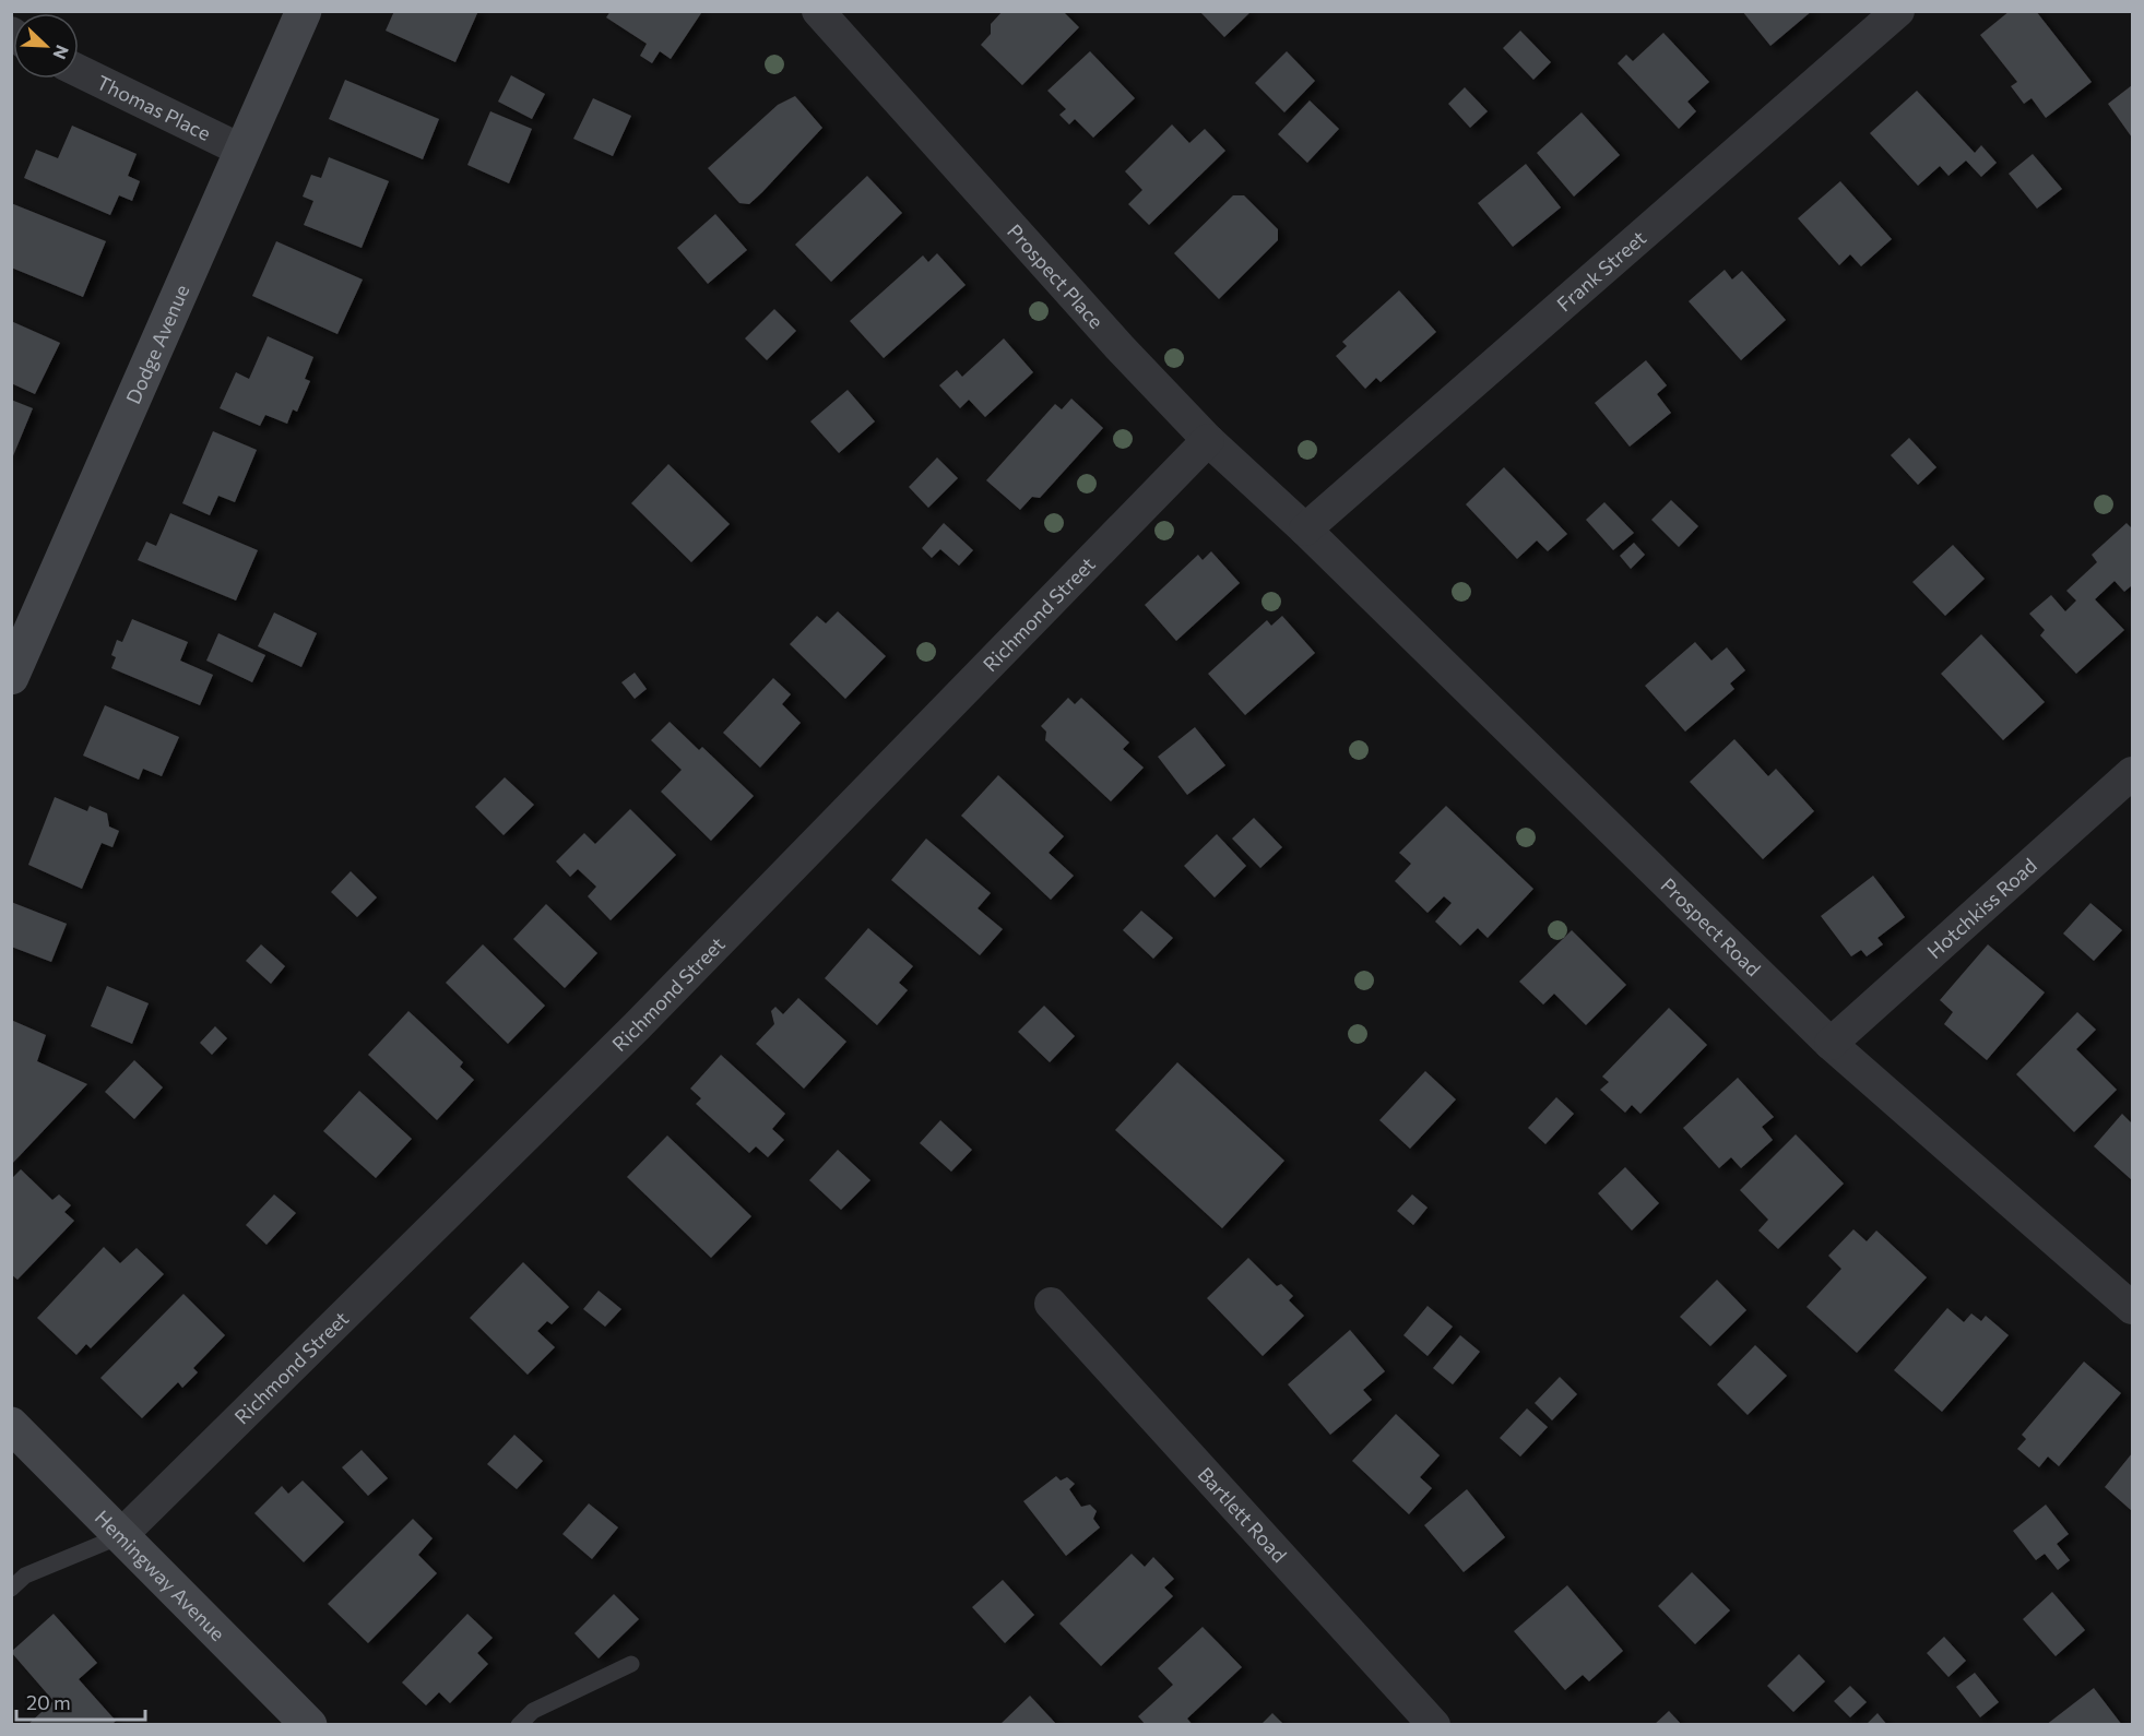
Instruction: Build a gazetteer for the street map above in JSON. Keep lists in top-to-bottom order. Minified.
{"streets":{"main road":["Dodge Avenue","Hemingway Avenue"],"street":["Thomas Place","Frank Street","Prospect Place","Richmond Street","Hotchkiss Road","Prospect Road","Bartlett Road"]},"crossings":[["Thomas Place","Dodge Avenue"],["Frank Street","Prospect Place"],["Frank Street","Prospect Road"],["Prospect Place","Richmond Street"],["Prospect Place","Prospect Road"],["Richmond Street","Hemingway Avenue"],["Hotchkiss Road","Prospect Road"]],"scale_bar":"20 m","north":"bottom right"}
